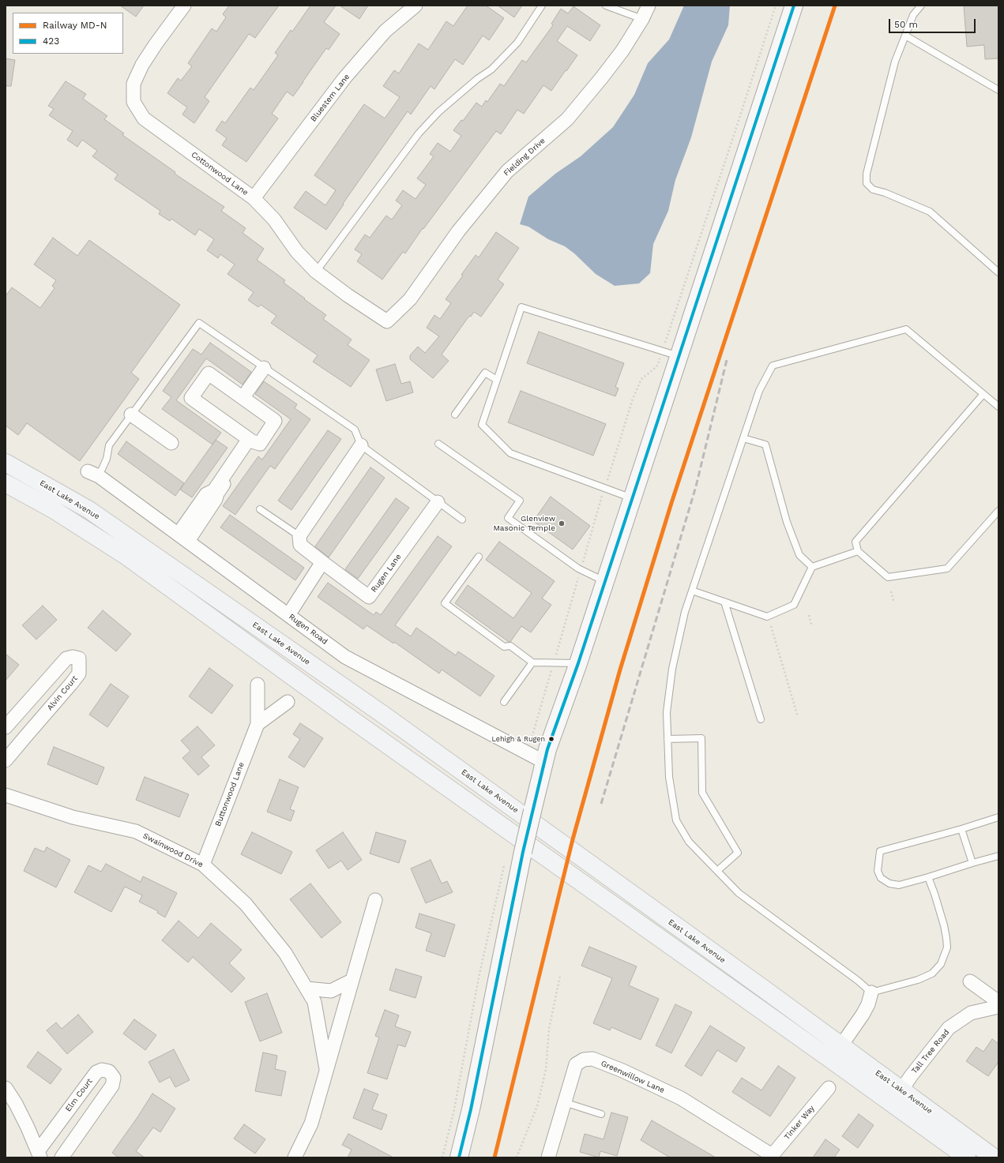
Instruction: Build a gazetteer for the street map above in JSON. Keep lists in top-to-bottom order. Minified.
{"streets":{"main road":["East Lake Avenue"],"street":["Bluestem Lane","Fielding Drive","Cottonwood Lane","Rugen Lane","Rugen Road","Alvin Court","Buttonwood Lane","Swainwood Drive","Tall Tree Road","Greenwillow Lane","Elm Court","Tinker Way"]},"crossings":[["Bluestem Lane","Cottonwood Lane"],["Fielding Drive","Cottonwood Lane"],["East Lake Avenue","Tall Tree Road"],["Buttonwood Lane","Swainwood Drive"],["Greenwillow Lane","Tinker Way"]],"places":["Glenview Masonic Temple","Lehigh & Rugen"],"lines":["rail line MD-N","transit line 423"],"legend":["Railway MD-N","423"],"scale_bar":"50 m"}
